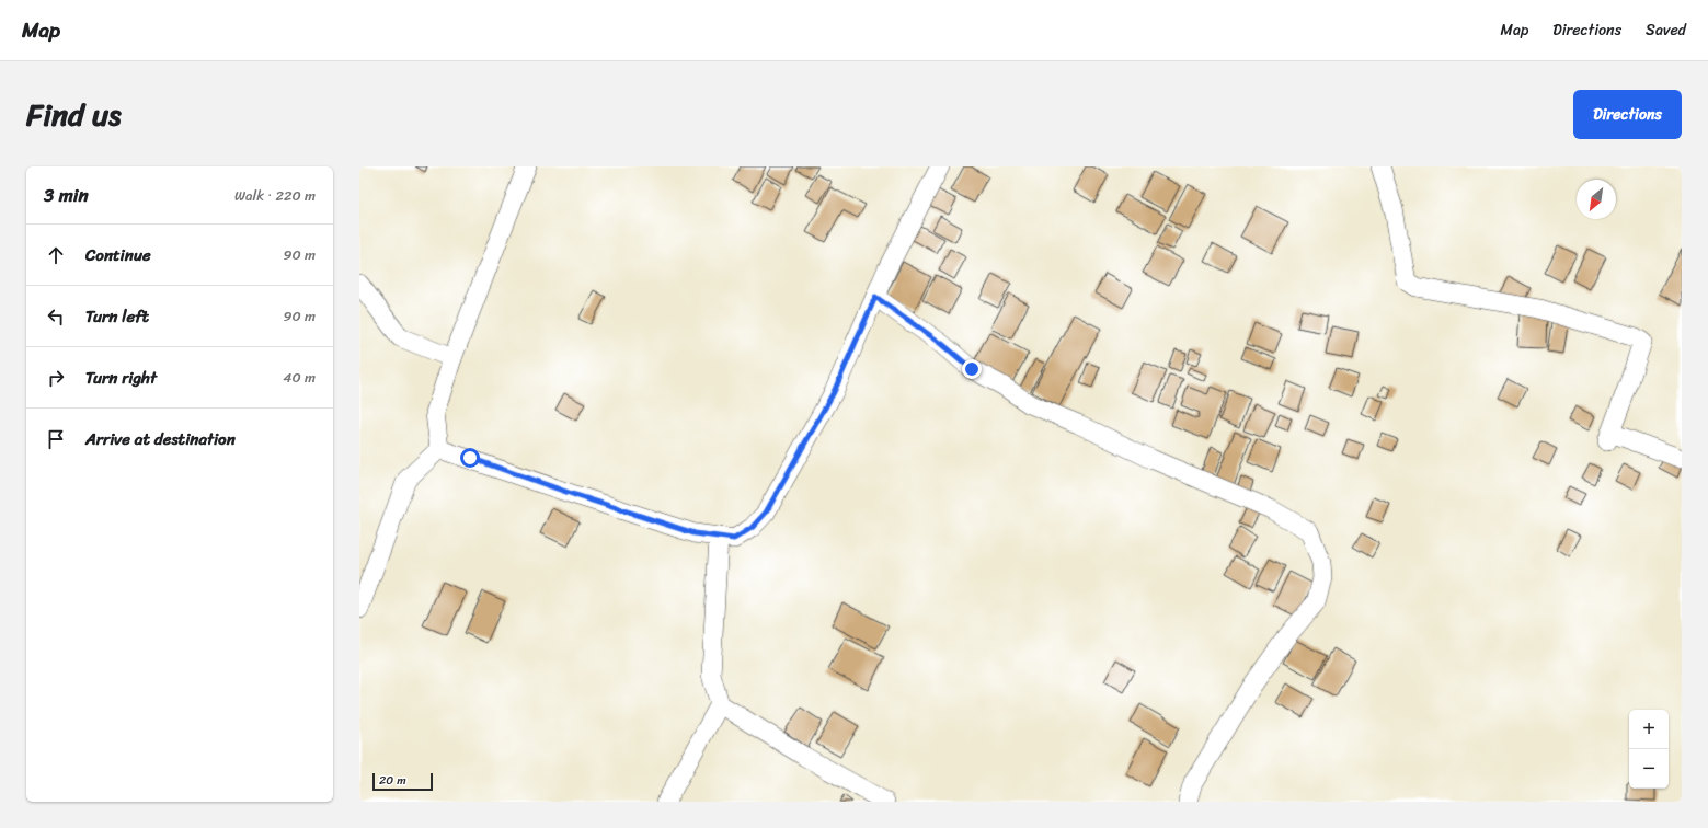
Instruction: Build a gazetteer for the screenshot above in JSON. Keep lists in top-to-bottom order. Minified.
{"scale_bar":"20 m","north":"bottom left","page":{"header":"Map","nav":["Map","Directions","Saved"],"title":"Find us","buttons":"Directions","heading":["3 min","Walk · 220 m"],"list":[["Continue","90 m"],["Turn left","90 m"],["Turn right","40 m"],"Arrive at destination"],"map_buttons":["+","−"],"scale":"20 m"}}
